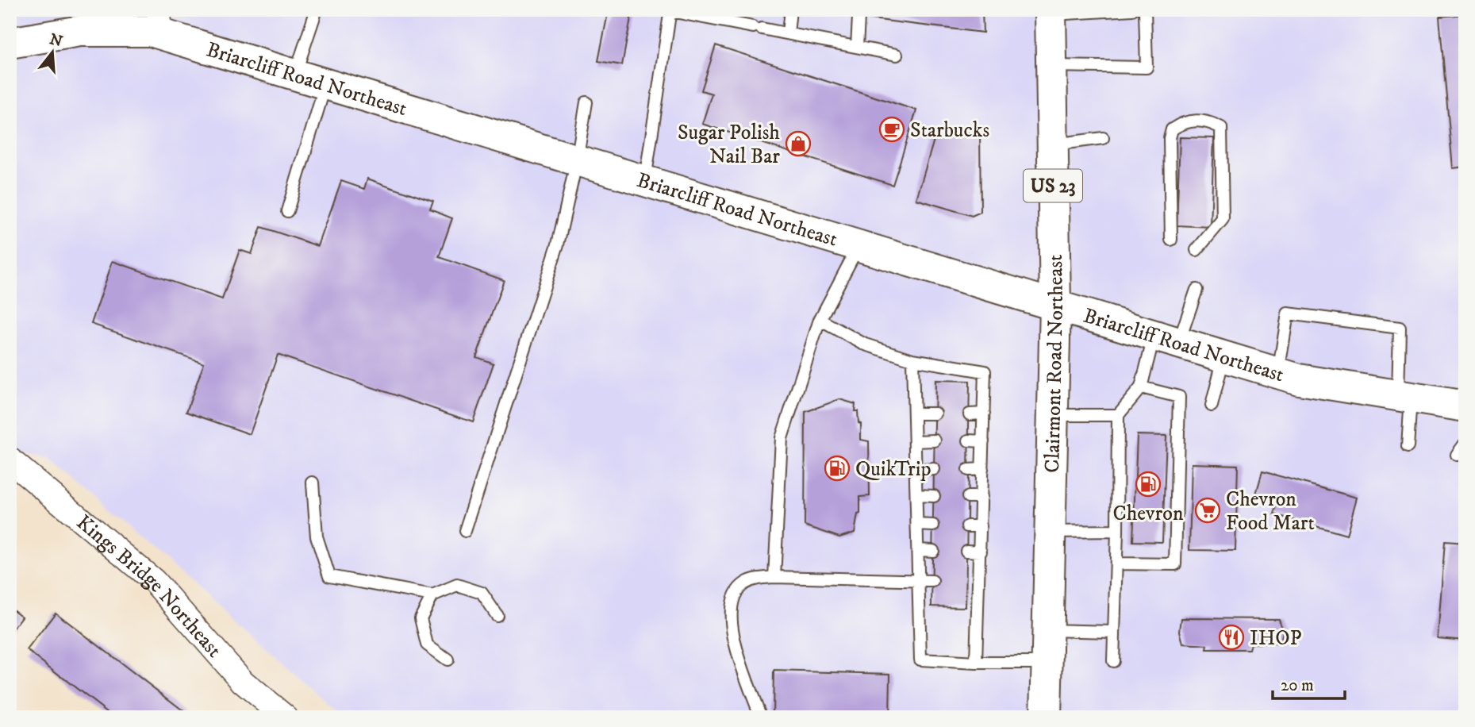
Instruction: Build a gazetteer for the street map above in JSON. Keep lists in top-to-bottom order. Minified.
{"streets":{"main road":["Briarcliff Road Northeast","US 23","Clairmont Road Northeast"],"street":["Kings Bridge Northeast"]},"crossings":[["Briarcliff Road Northeast","Clairmont Road Northeast"]],"places":{"cafe":["Starbucks"],"shop":["Sugar Polish Nail Bar"],"fuel station":["QuikTrip","Chevron"],"supermarket":["Chevron Food Mart"],"restaurant":["IHOP"]},"scale_bar":"20 m","north":"top"}
